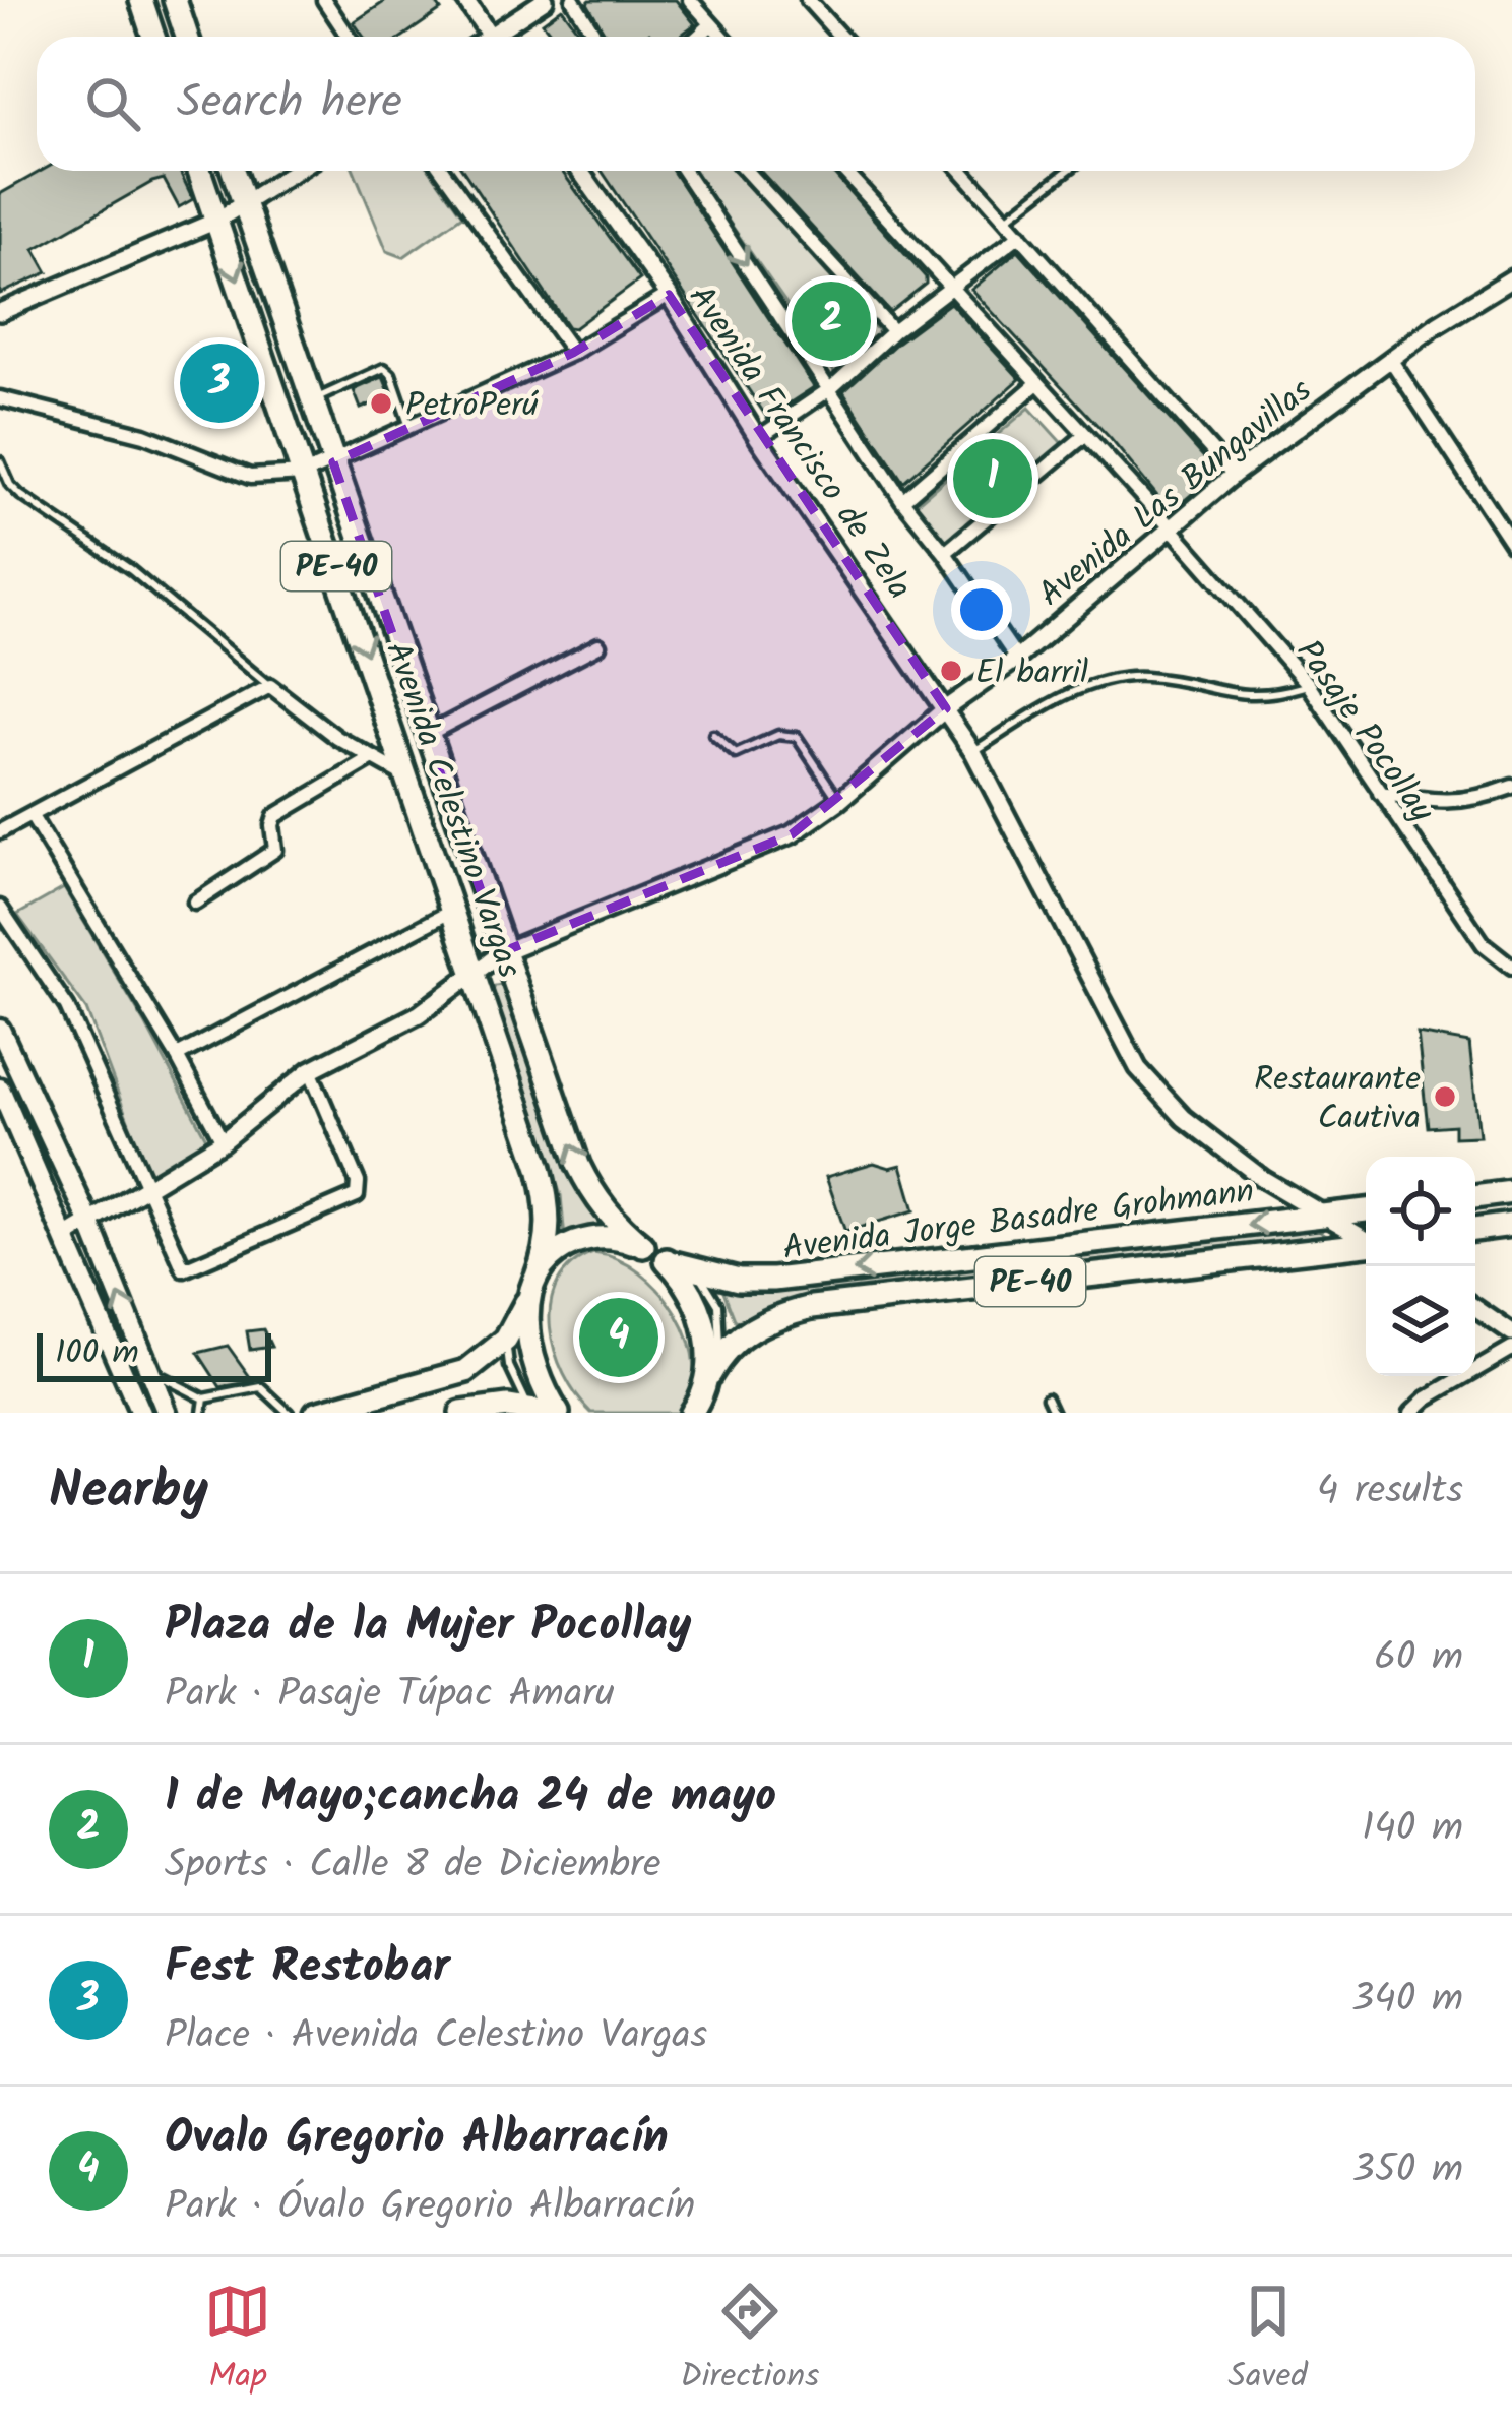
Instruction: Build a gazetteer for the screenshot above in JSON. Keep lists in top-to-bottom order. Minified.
{"streets":{"highway":["PE-40","Avenida Celestino Vargas","Avenida Jorge Basadre Grohmann"],"street":["Avenida Francisco de Zela","Avenida Las Bungavillas","Pasaje Pocollay"]},"crossings":[["Avenida Francisco de Zela","Avenida Las Bungavillas"],["Avenida Francisco de Zela","Avenida Jorge Basadre Grohmann"],["Avenida Las Bungavillas","Pasaje Pocollay"],["Avenida Las Bungavillas","Avenida Celestino Vargas"]],"places":["PetroPerú","El barril","Restaurante Cautiva"],"scale_bar":"100 m","page":{"search":"Search here","pins":["2","3","1","4"],"scale":"100 m","heading":["Nearby","4 results"],"list":[{"mark":"1","name":"Plaza de la Mujer Pocollay","note":"Park · Pasaje Túpac Amaru","value":"60 m"},{"mark":"2","name":"1 de Mayo;cancha 24 de mayo","note":"Sports · Calle 8 de Diciembre","value":"140 m"},{"mark":"3","name":"Fest Restobar","note":"Place · Avenida Celestino Vargas","value":"340 m"},{"mark":"4","name":"Ovalo Gregorio Albarracín","note":"Park · Óvalo Gregorio Albarracín","value":"350 m"}],"nav":["Map","Directions","Saved"]}}
